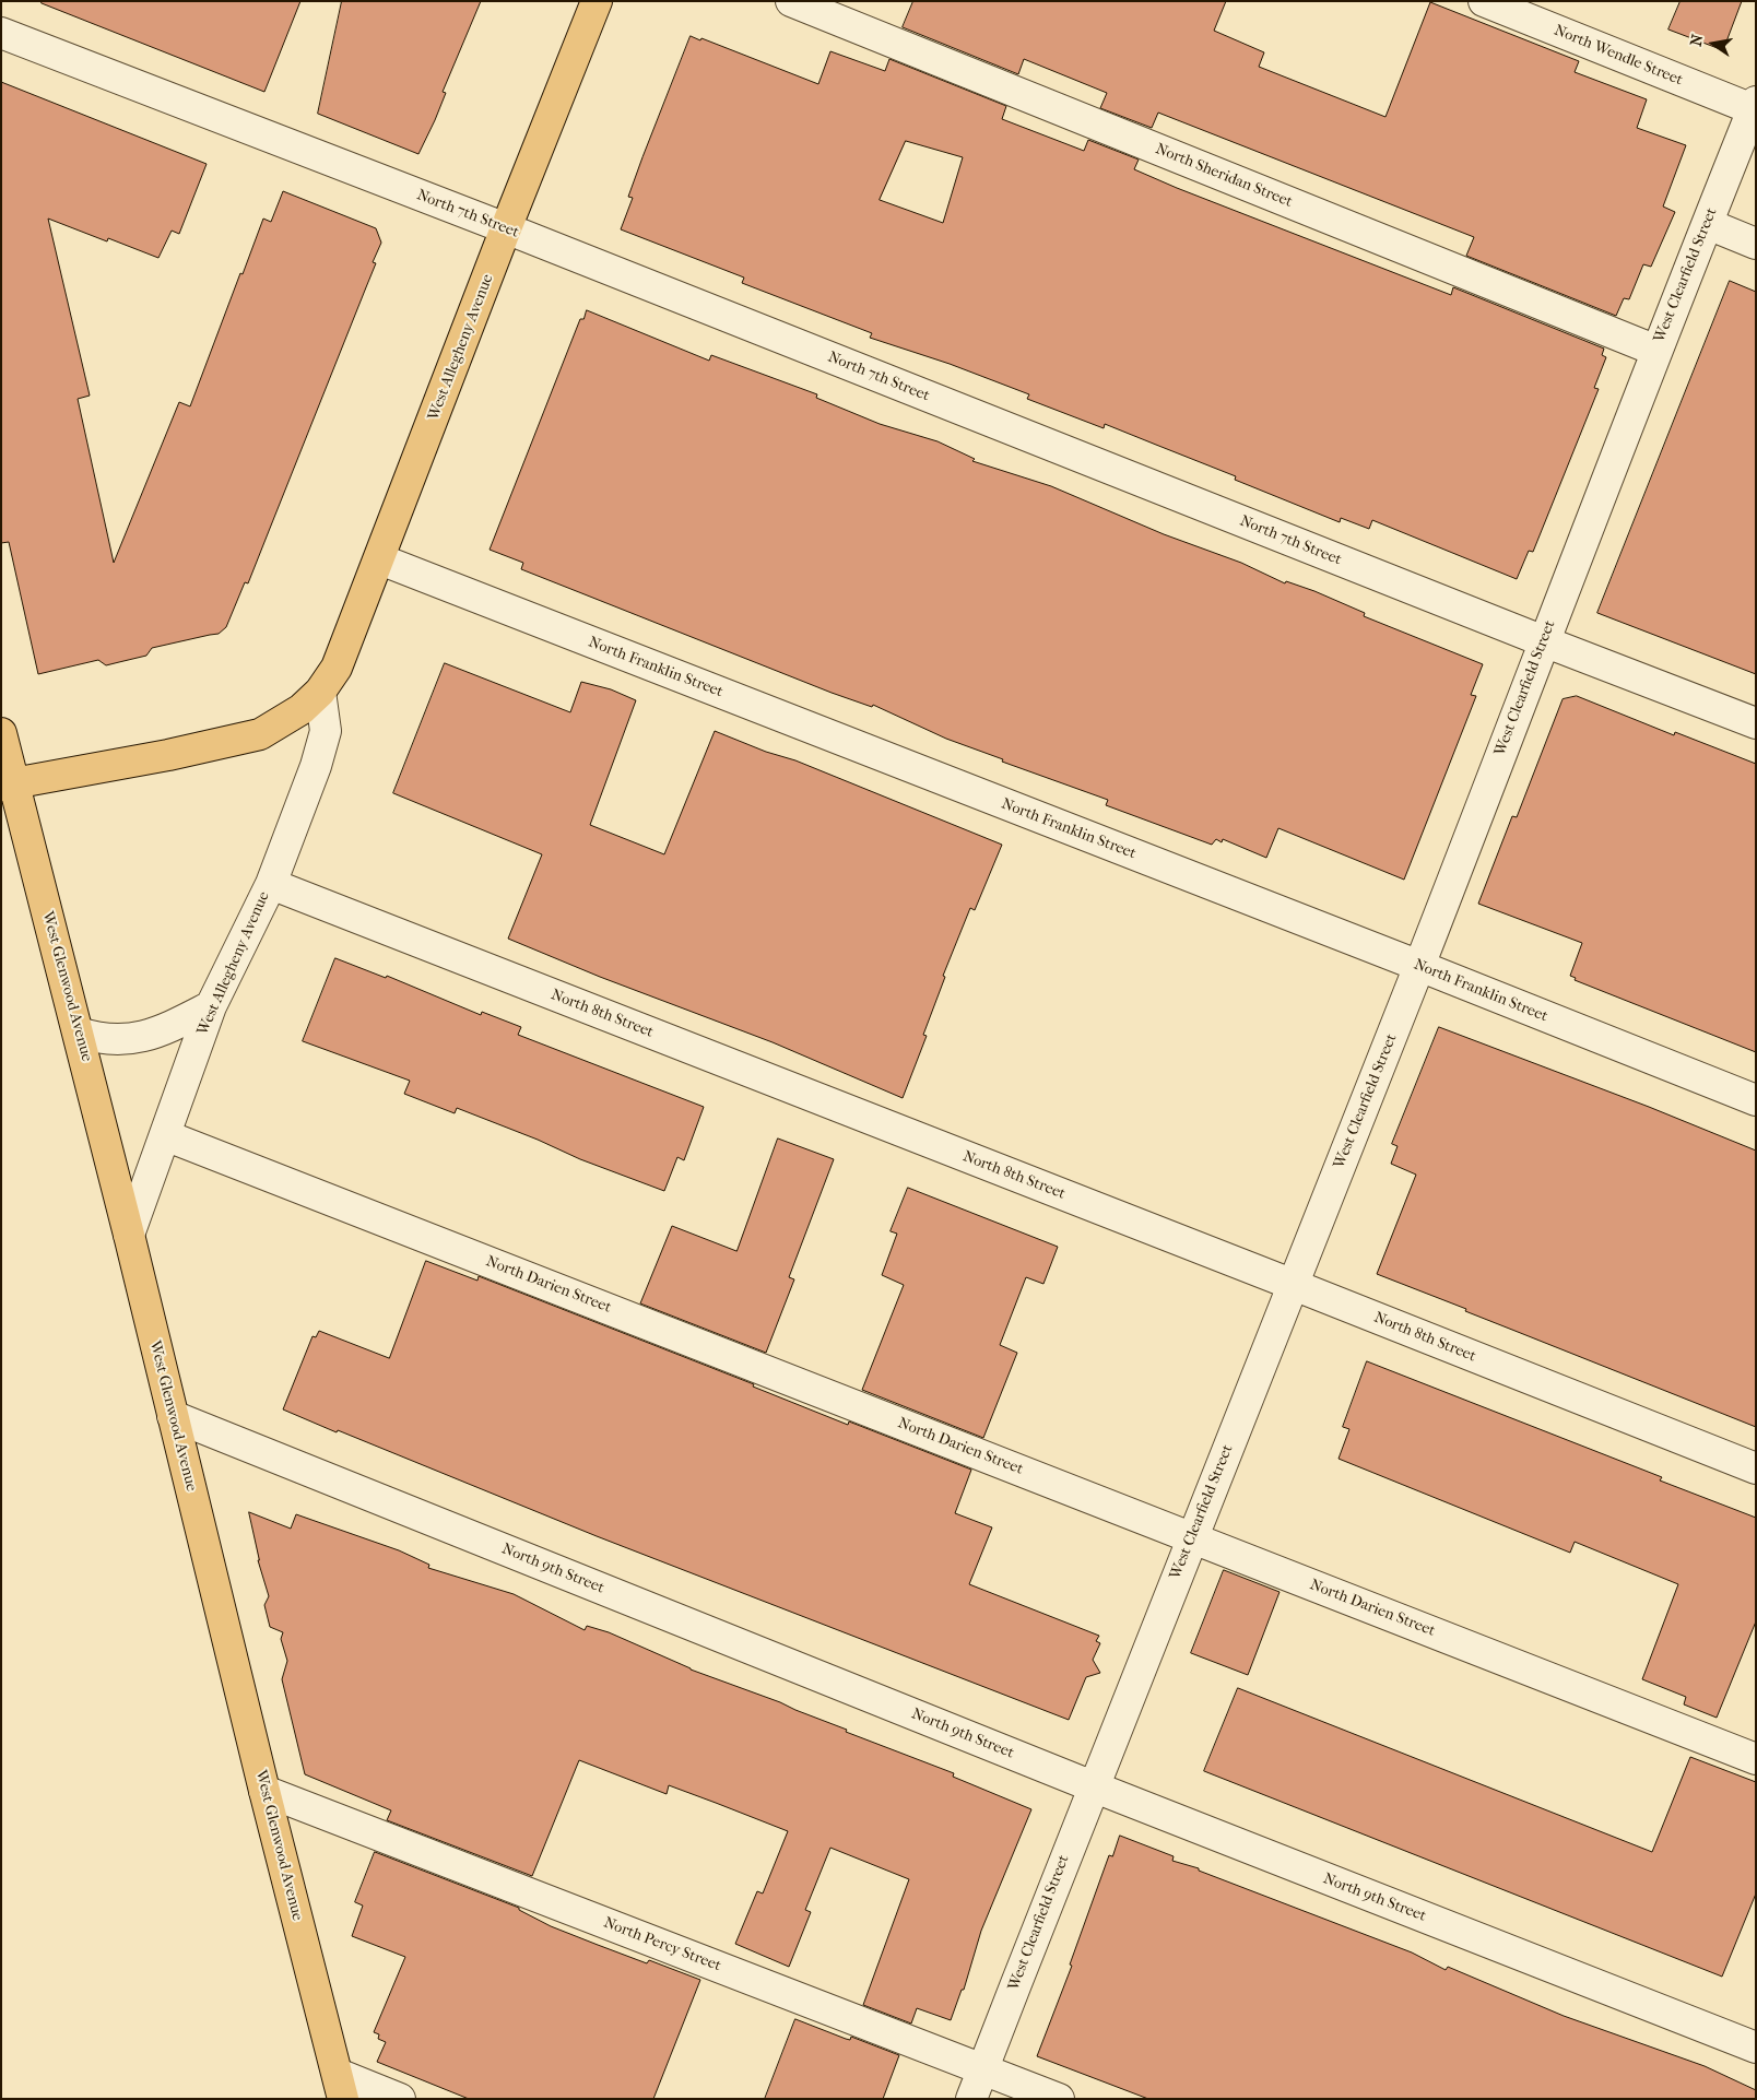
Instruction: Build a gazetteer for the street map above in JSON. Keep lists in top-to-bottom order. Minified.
{"streets":{"main road":["West Allegheny Avenue","West Glenwood Avenue"],"street":["North Wendle Street","North Sheridan Street","North 7th Street","West Clearfield Street","North Franklin Street","North 8th Street","North Darien Street","North 9th Street","North Percy Street"]},"crossings":[["North Wendle Street","West Clearfield Street"],["North Sheridan Street","West Clearfield Street"],["North 7th Street","West Clearfield Street"],["North 7th Street","West Allegheny Avenue"],["West Clearfield Street","North Franklin Street"],["West Clearfield Street","North 8th Street"],["West Clearfield Street","North Darien Street"],["West Clearfield Street","North 9th Street"],["West Clearfield Street","North Percy Street"],["West Allegheny Avenue","North Franklin Street"],["West Allegheny Avenue","West Glenwood Avenue"],["West Allegheny Avenue","North 8th Street"],["West Allegheny Avenue","North Darien Street"],["West Glenwood Avenue","North 9th Street"],["West Glenwood Avenue","North Percy Street"]],"north":"left"}
